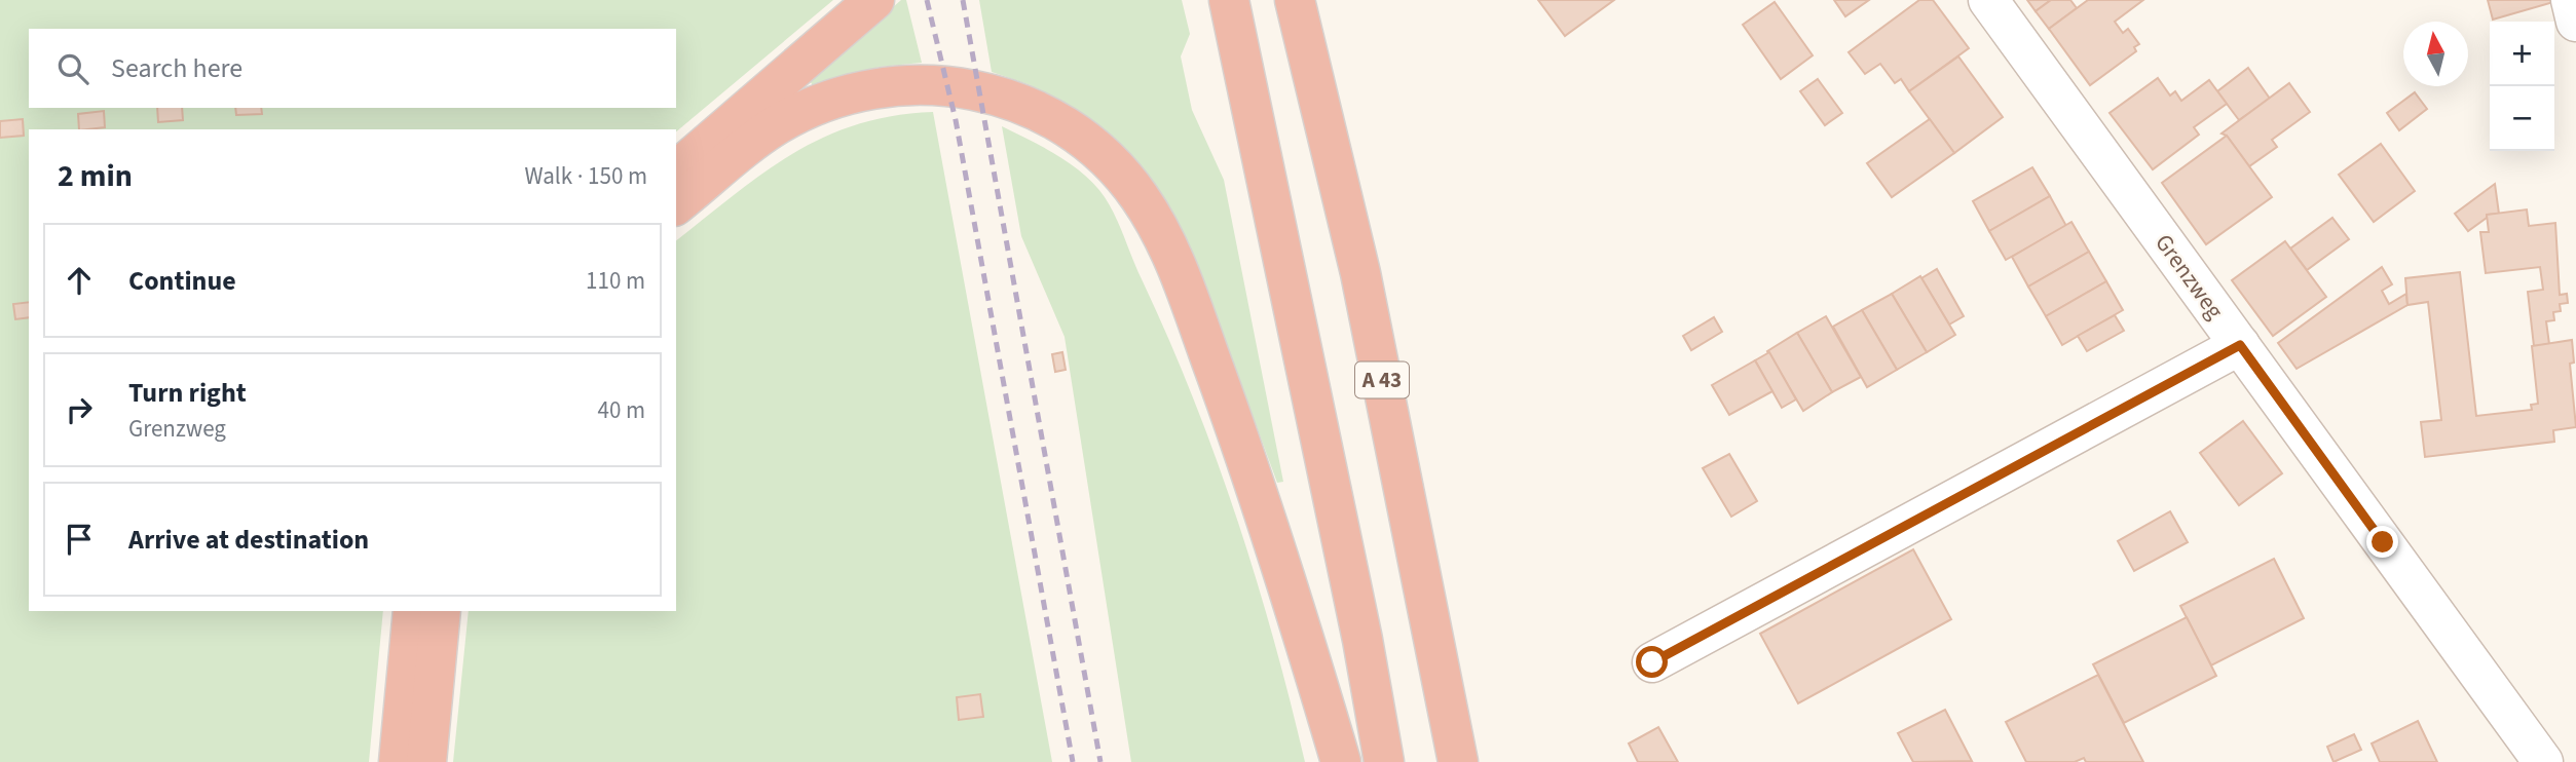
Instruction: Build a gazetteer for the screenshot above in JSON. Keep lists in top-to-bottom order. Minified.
{"streets":{"highway":["A 43"],"street":["Grenzweg"]},"north":"top","page":{"map_buttons":["+","−"],"search":"Search here","heading":["2 min","Walk · 150 m"],"list":[["Continue","110 m"],["Turn right","Grenzweg","40 m"],"Arrive at destination"]}}
